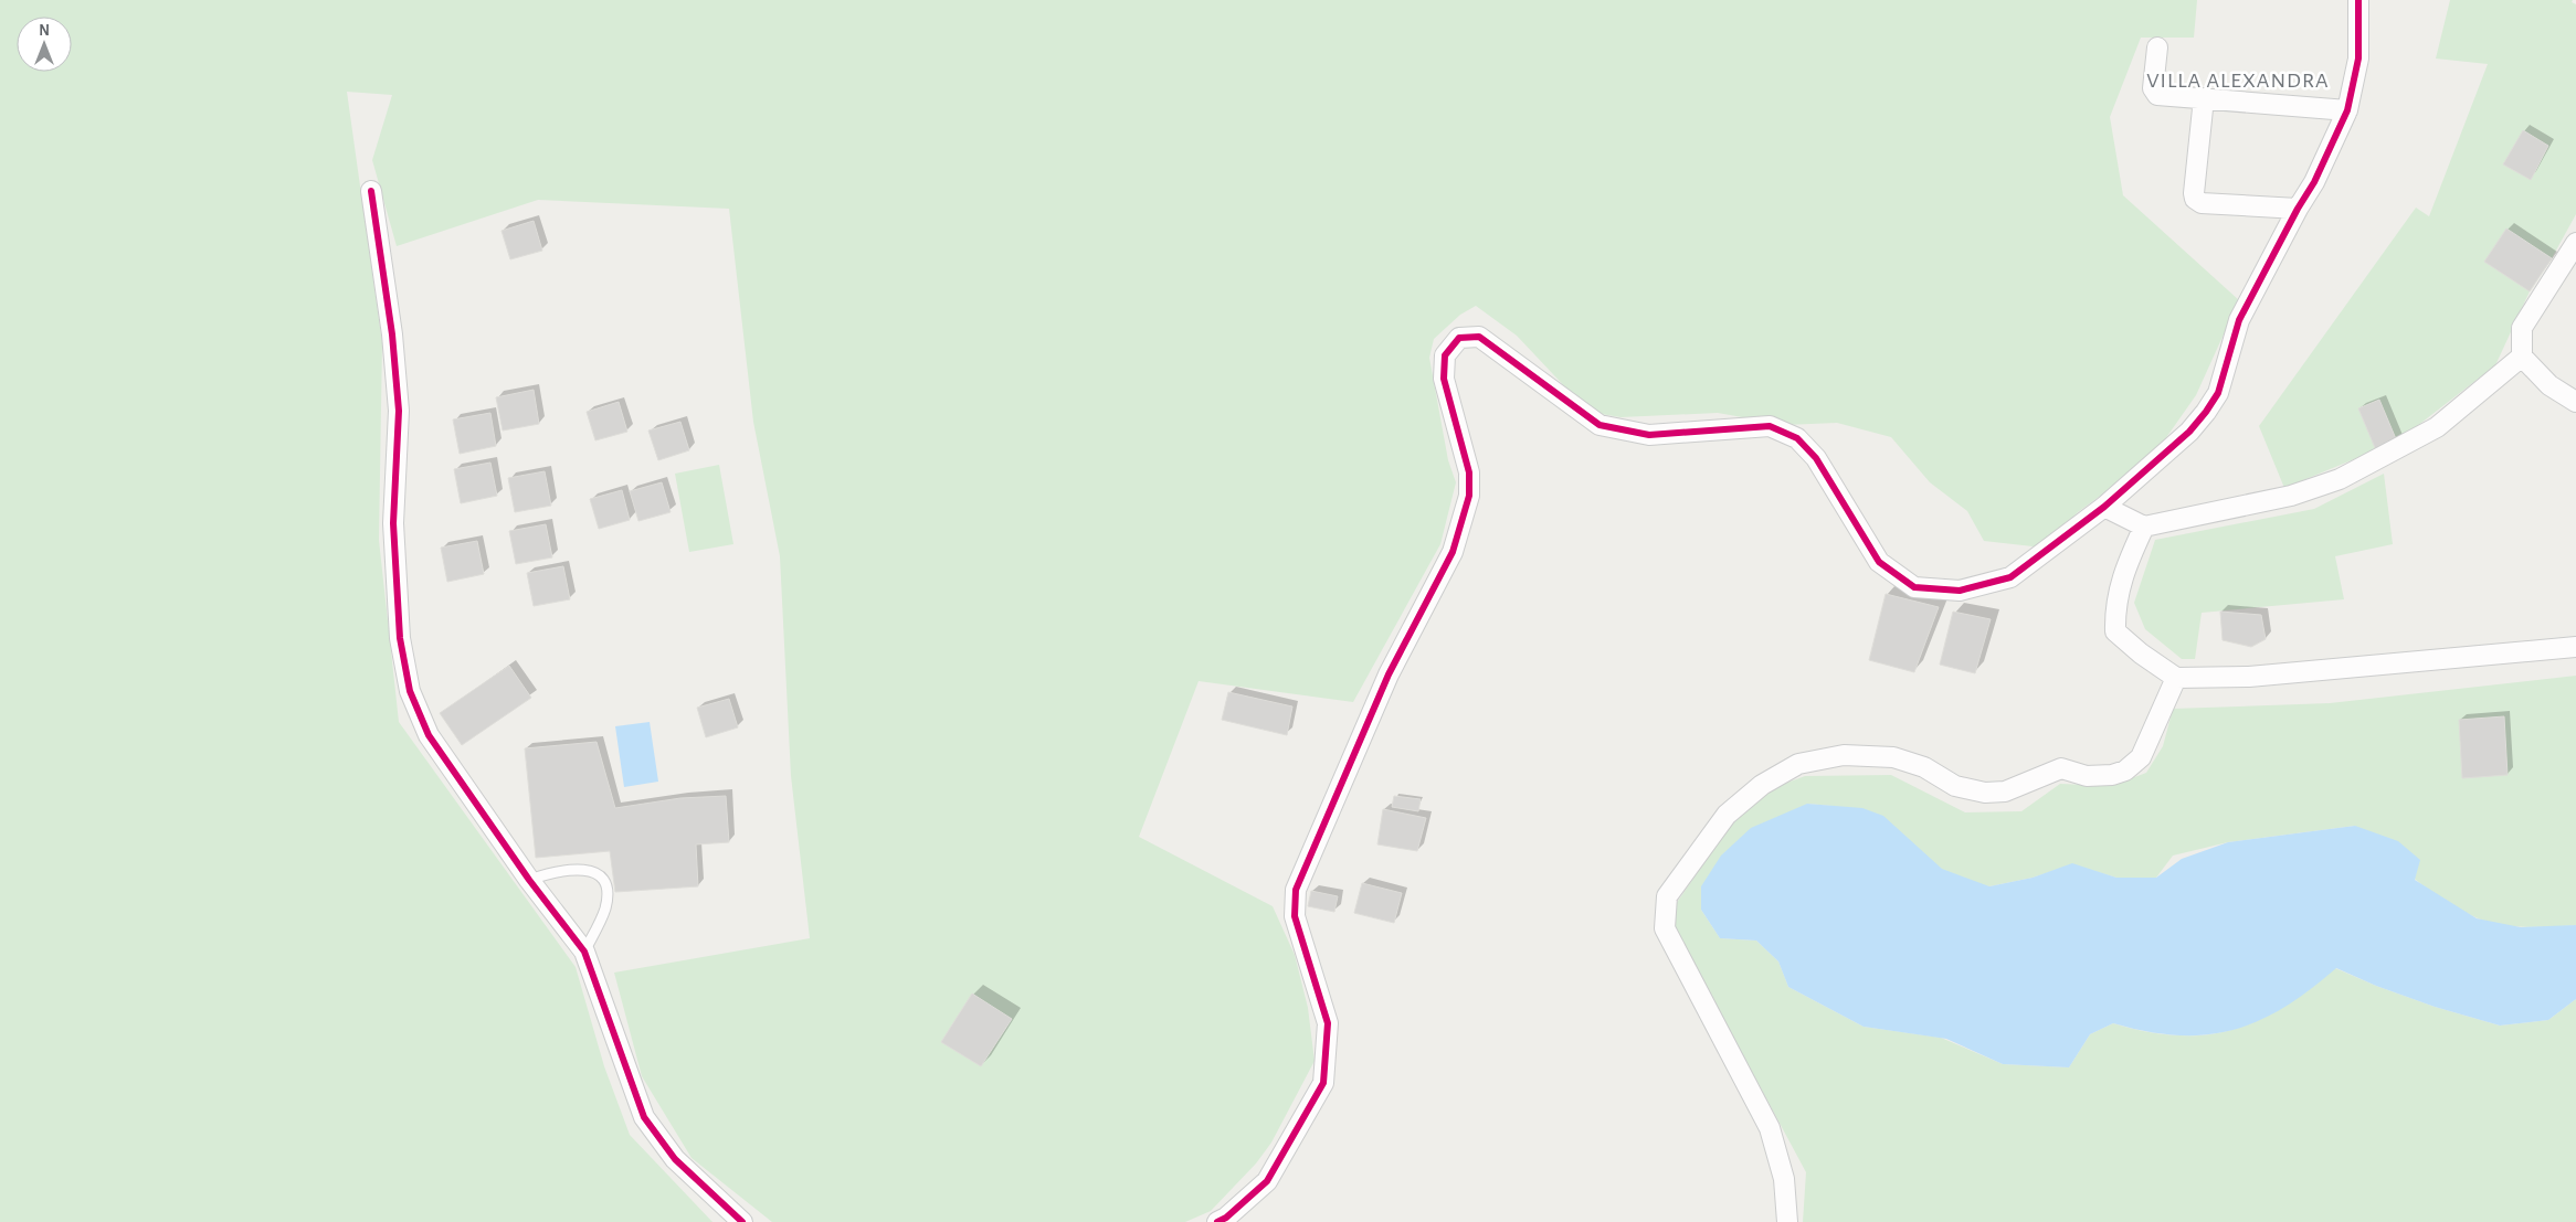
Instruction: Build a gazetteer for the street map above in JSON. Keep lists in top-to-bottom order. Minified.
{"districts":["VILLA ALEXANDRA"],"north":"top"}
